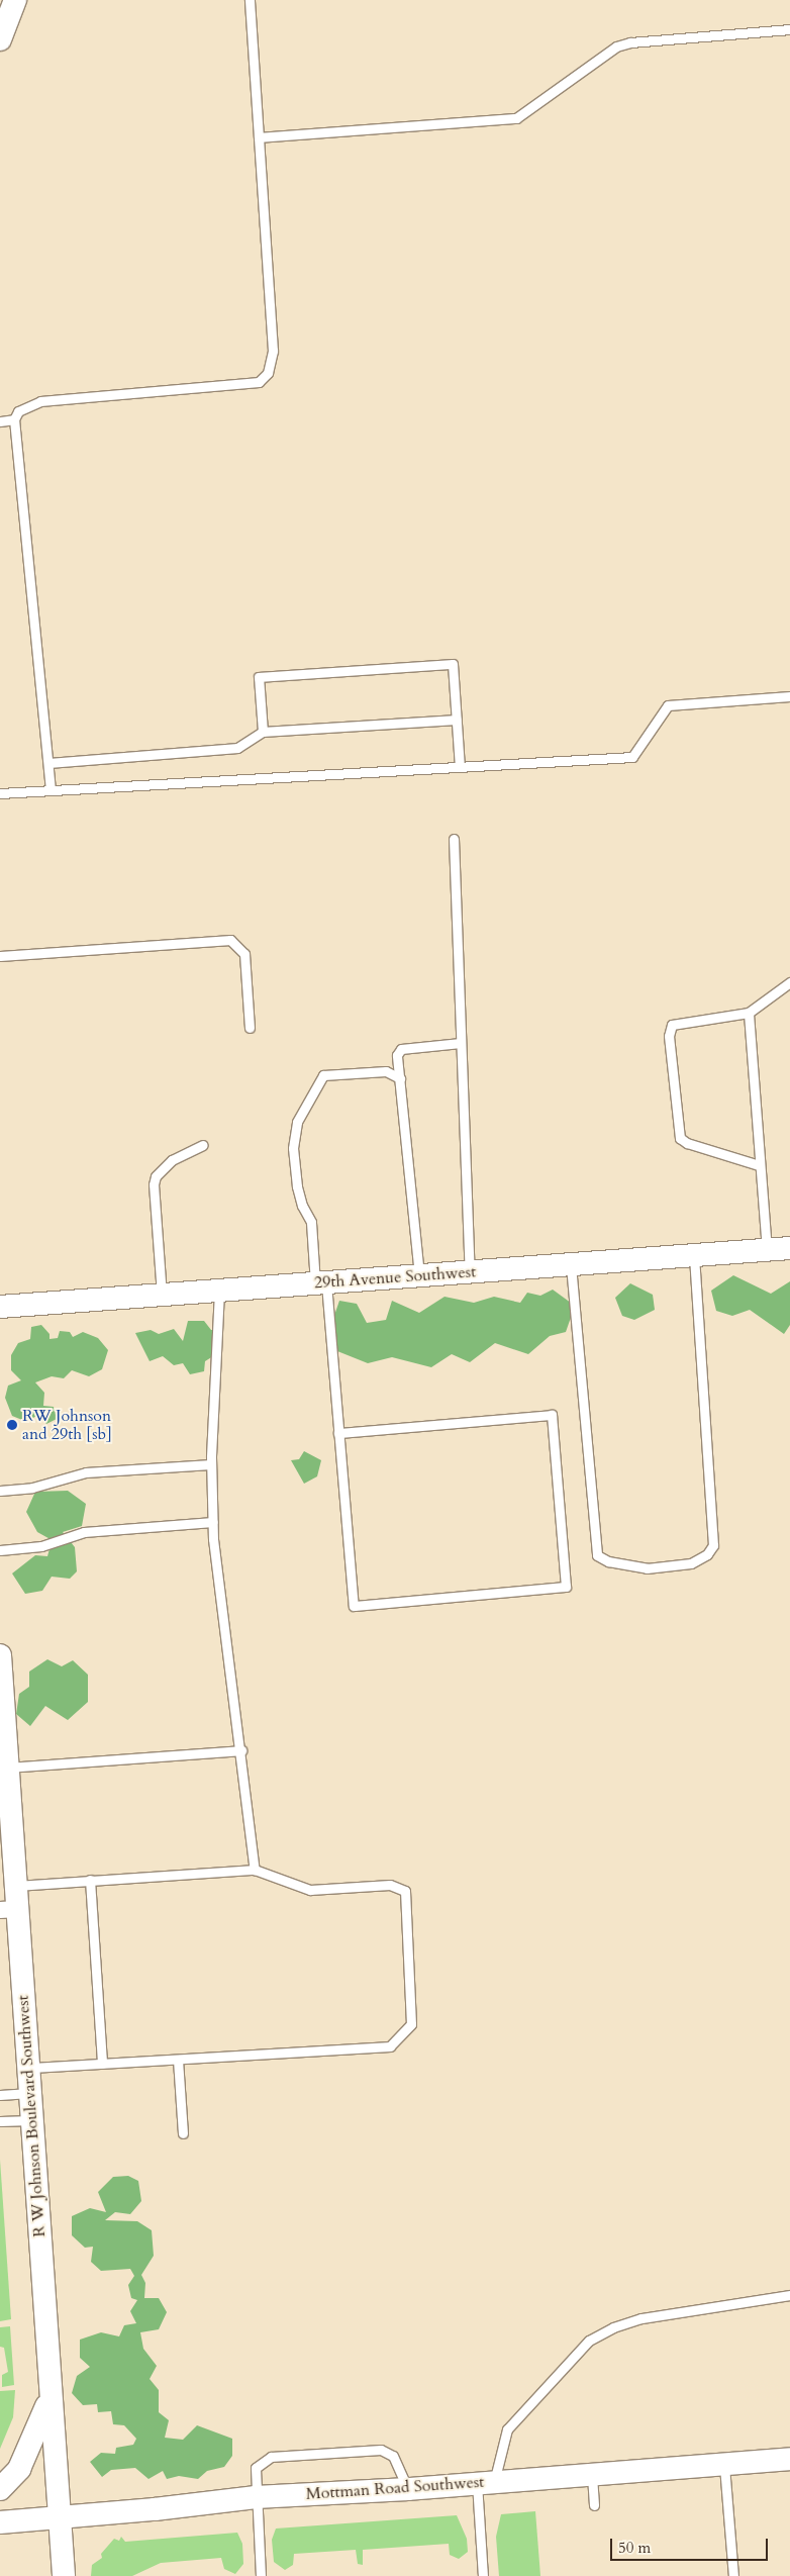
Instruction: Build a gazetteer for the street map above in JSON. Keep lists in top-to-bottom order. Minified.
{"streets":{"street":["29th Avenue Southwest","R W Johnson Boulevard Southwest","Mottman Road Southwest"]},"crossings":[["R W Johnson Boulevard Southwest","Mottman Road Southwest"]],"places":["RW Johnson and 29th [sb]"],"scale_bar":"50 m"}
